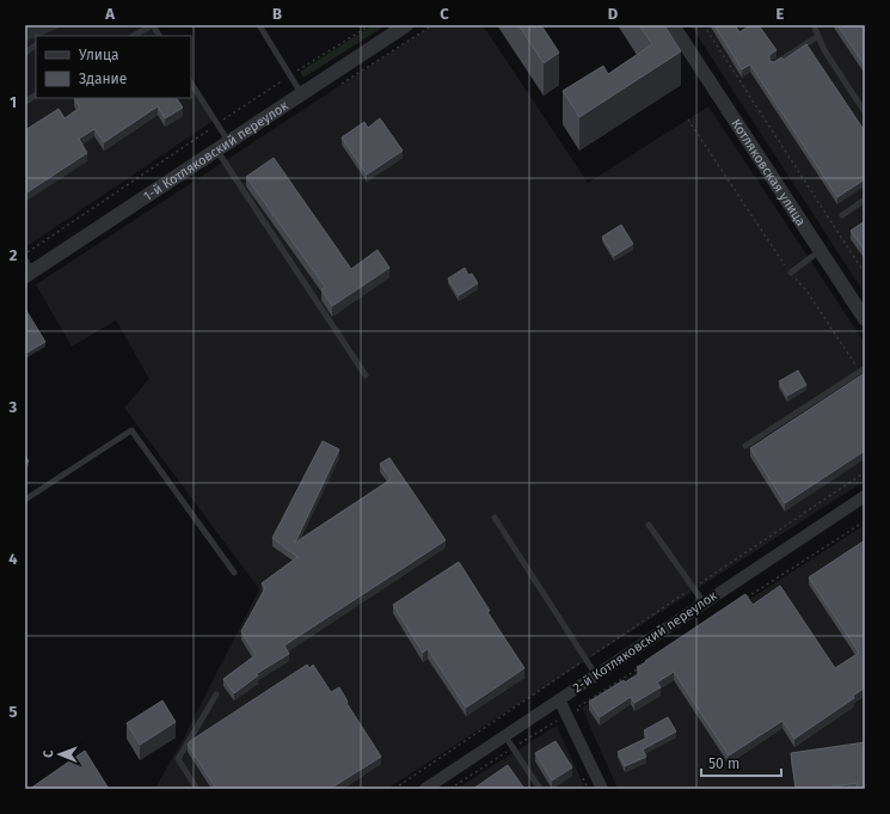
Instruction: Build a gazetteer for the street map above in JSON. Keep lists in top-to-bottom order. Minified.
{"streets":{"street":["1-й Котляковский переулок","Котляковская улица","2-й Котляковский переулок"]},"legend":["Улица","Здание"],"scale_bar":"50 m","north":"left","grid":{"columns":["A","B","C","D","E"],"rows":["1","2","3","4","5"]}}
